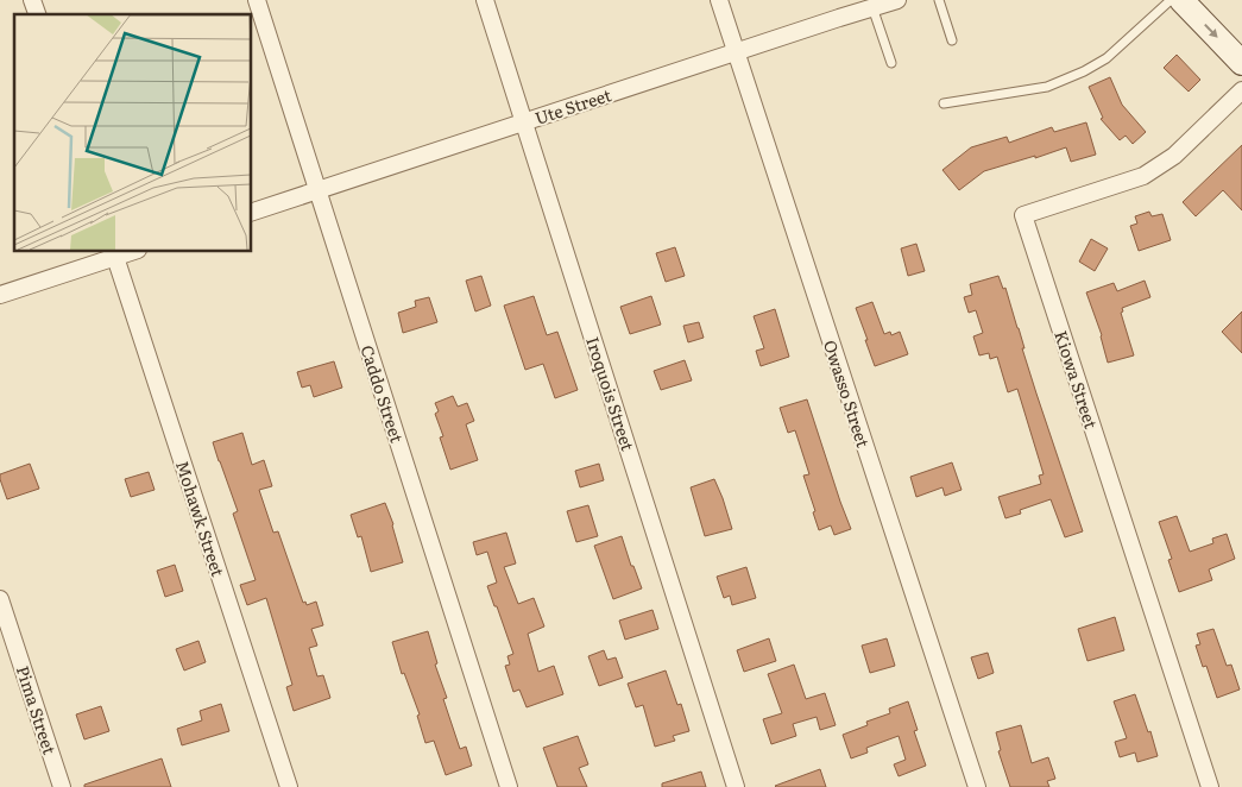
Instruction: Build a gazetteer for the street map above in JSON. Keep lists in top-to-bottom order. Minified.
{"streets":{"street":["Ute Street","Kiowa Street","Caddo Street","Iroquois Street","Owasso Street","Mohawk Street","Pima Street"]},"crossings":[["Ute Street","Caddo Street"],["Ute Street","Iroquois Street"],["Ute Street","Owasso Street"]]}
